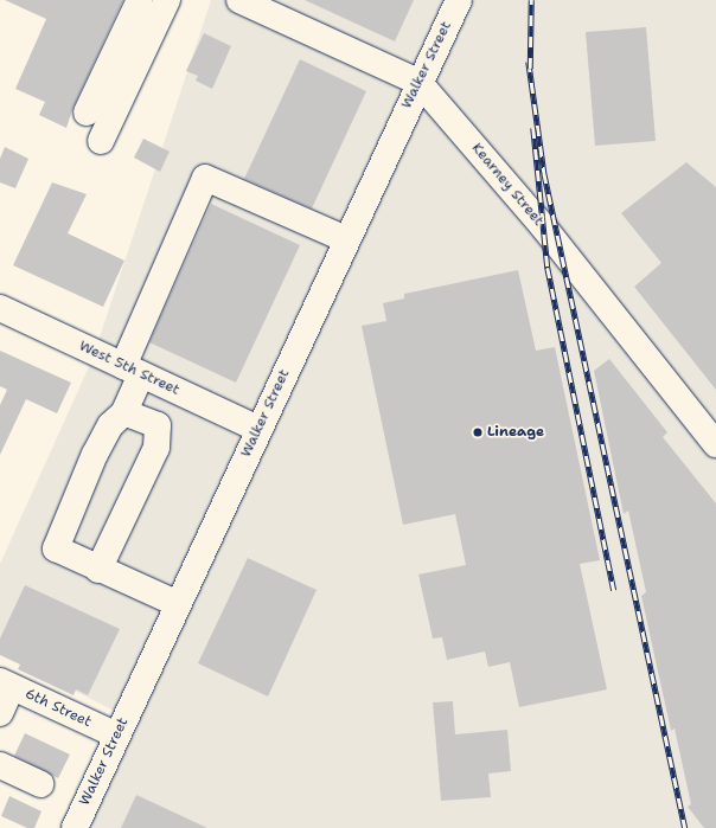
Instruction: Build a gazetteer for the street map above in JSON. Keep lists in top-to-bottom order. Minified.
{"streets":{"street":["Walker Street","Kearney Street","West 5th Street","6th Street"]},"crossings":[["Walker Street","Kearney Street"],["Walker Street","West 5th Street"],["Walker Street","6th Street"]],"places":["Lineage"]}
